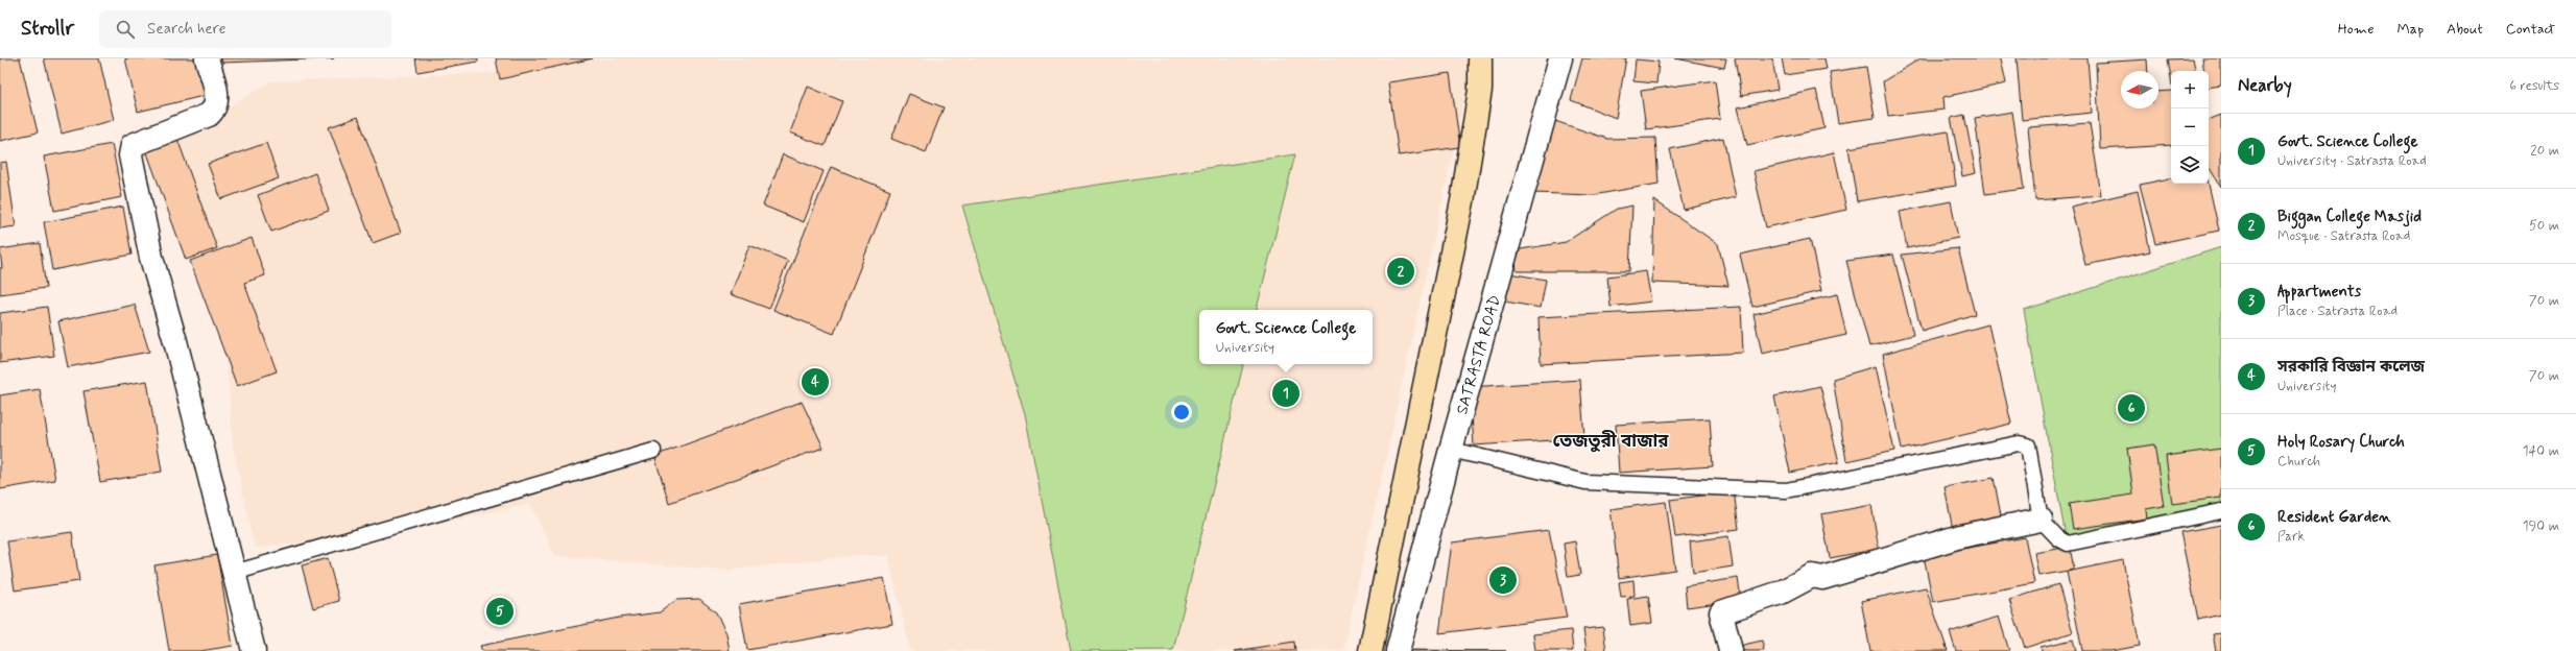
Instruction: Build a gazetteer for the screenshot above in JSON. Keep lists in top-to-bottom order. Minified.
{"streets":{"street":["SATRASTA ROAD"]},"districts":["তেজতুরী বাজার"],"north":"left","page":{"header":"Strollr","search":"Search here","nav":["Home","Map","About","Contact"],"heading":["Nearby","6 results"],"map_buttons":["+","−"],"list":[{"mark":"1","name":"Govt. Science College","note":"University · Satrasta Road","value":"20 m"},{"mark":"2","name":"Biggan College Masjid","note":"Mosque · Satrasta Road","value":"50 m"},{"mark":"3","name":"Appartments","note":"Place · Satrasta Road","value":"70 m"},{"mark":"4","name":"সরকারি বিজ্ঞান কলেজ","note":"University","value":"70 m"},{"mark":"5","name":"Holy Rosary Church","note":"Church","value":"140 m"},{"mark":"6","name":"Resident Garden","note":"Park","value":"190 m"}],"pins":["2","4","1","6","3","5"],"popup":["Govt. Science College","University"]}}
